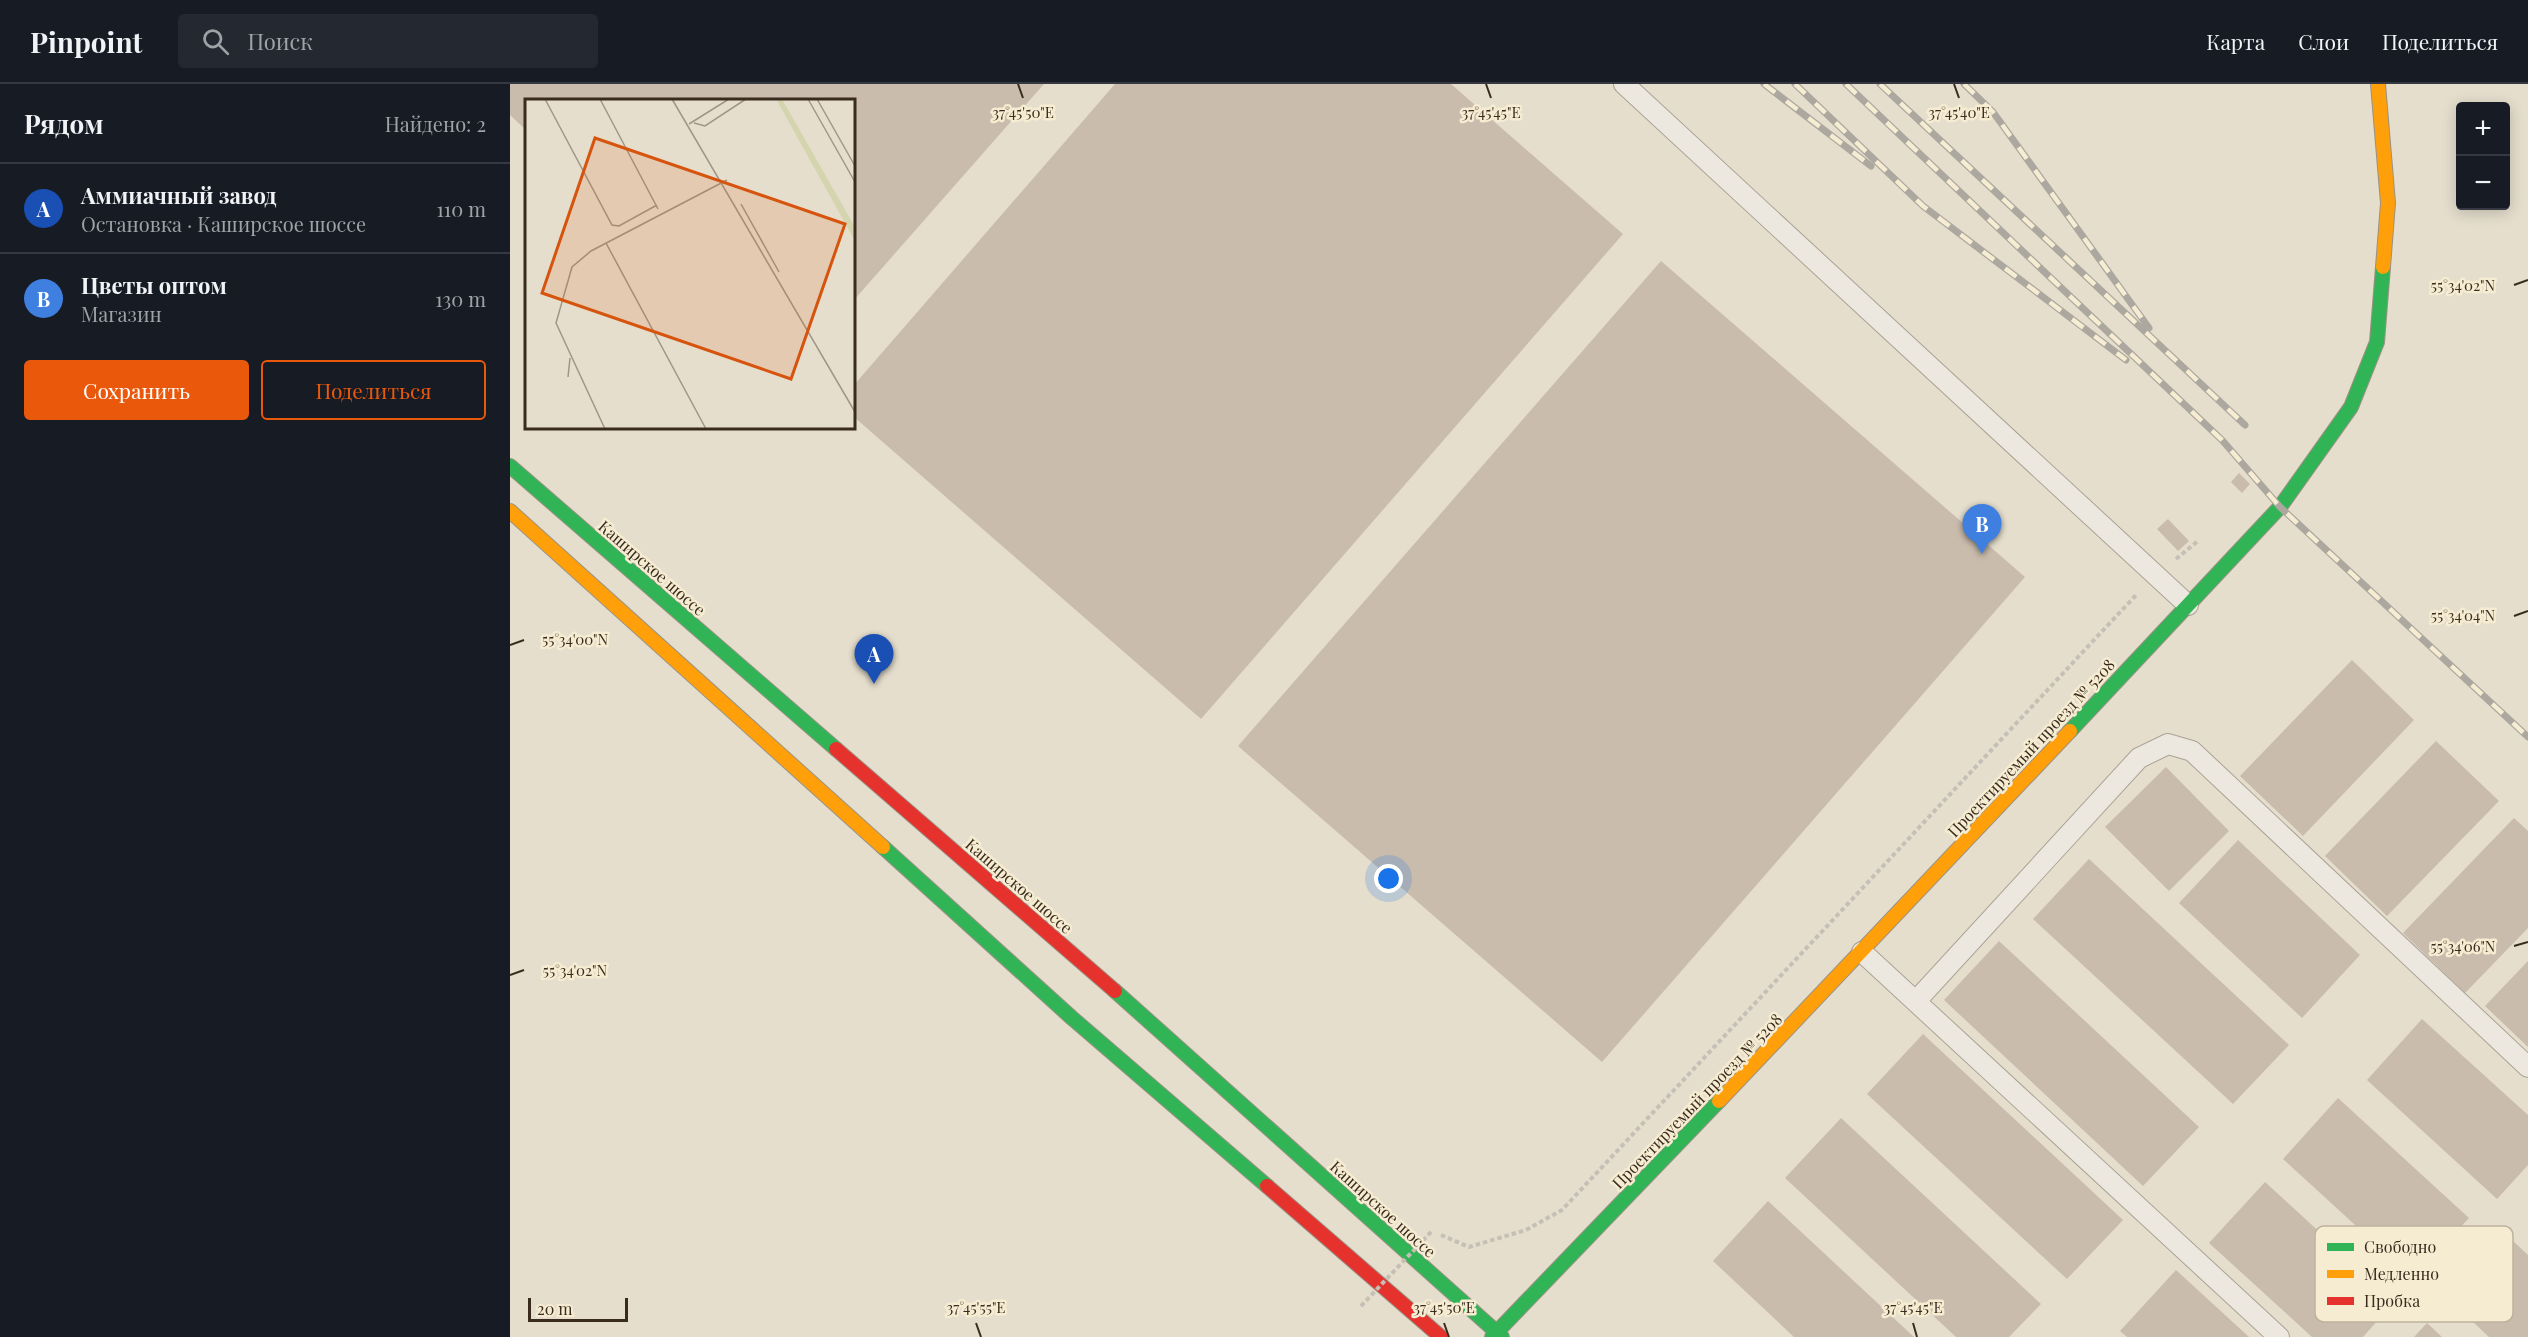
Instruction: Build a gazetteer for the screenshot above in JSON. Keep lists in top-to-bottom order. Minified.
{"streets":{"main road":["Каширское шоссе","Проектируемый проезд № 5208"]},"crossings":[["Каширское шоссе","Проектируемый проезд № 5208"]],"legend":["Свободно","Медленно","Пробка"],"scale_bar":"20 m","page":{"header":"Pinpoint","search":"Поиск","nav":["Карта","Слои","Поделиться"],"heading":["Рядом","Найдено: 2"],"map_buttons":["+","−"],"list":[{"mark":"A","name":"Аммиачный завод","note":"Остановка · Каширское шоссе","value":"110 m"},{"mark":"B","name":"Цветы оптом","note":"Магазин","value":"130 m"}],"buttons":["Сохранить","Поделиться"],"pins":["B","A"],"scale":"20 m"},"coordinates":["37°45'45\"E","37°45'40\"E","37°45'50\"E","55°34'02\"N","55°34'04\"N","55°34'00\"N","55°34'06\"N","37°45'55\"E"]}
